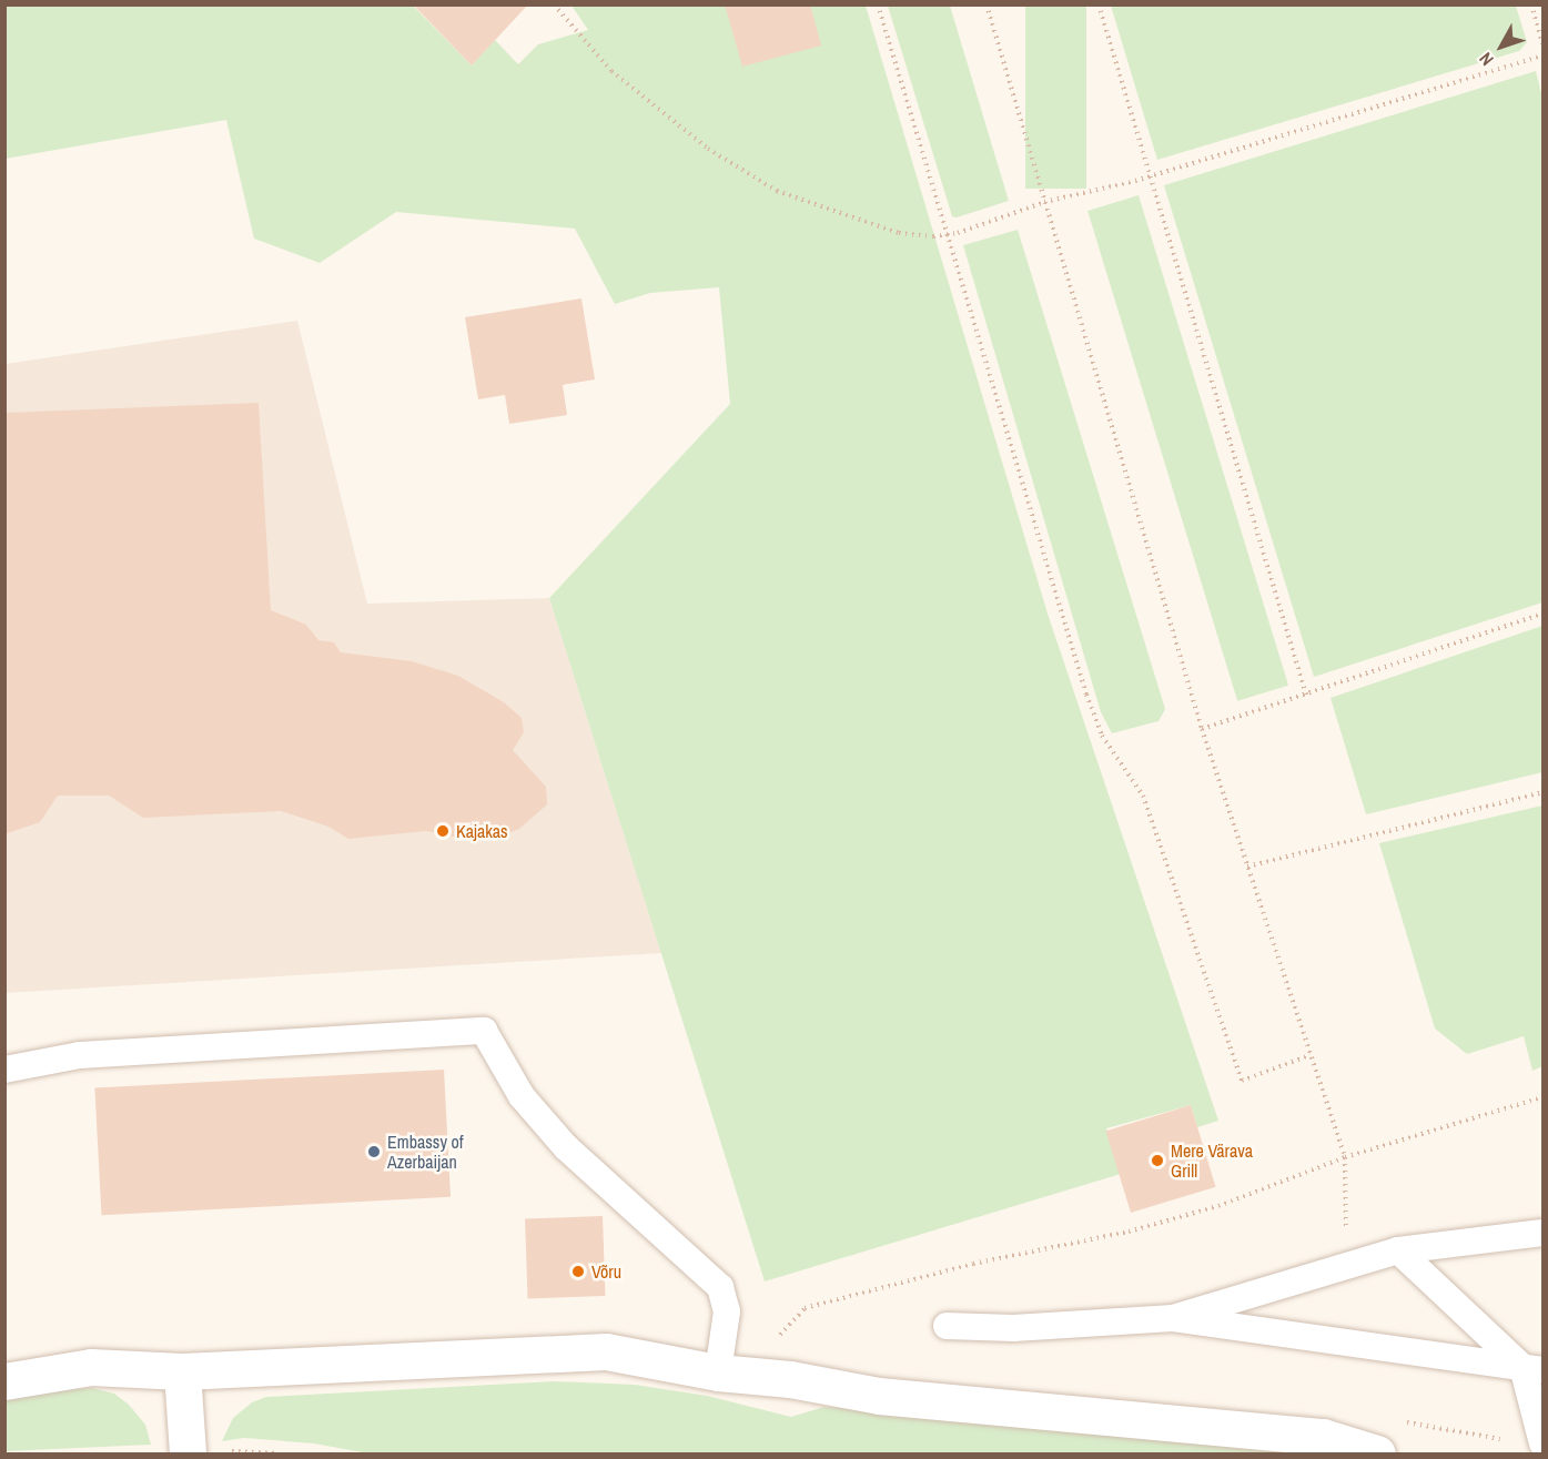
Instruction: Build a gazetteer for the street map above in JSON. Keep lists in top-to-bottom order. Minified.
{"places":["Kajakas","Embassy of Azerbaijan","Mere Värava Grill","Võru"],"north":"bottom left"}
